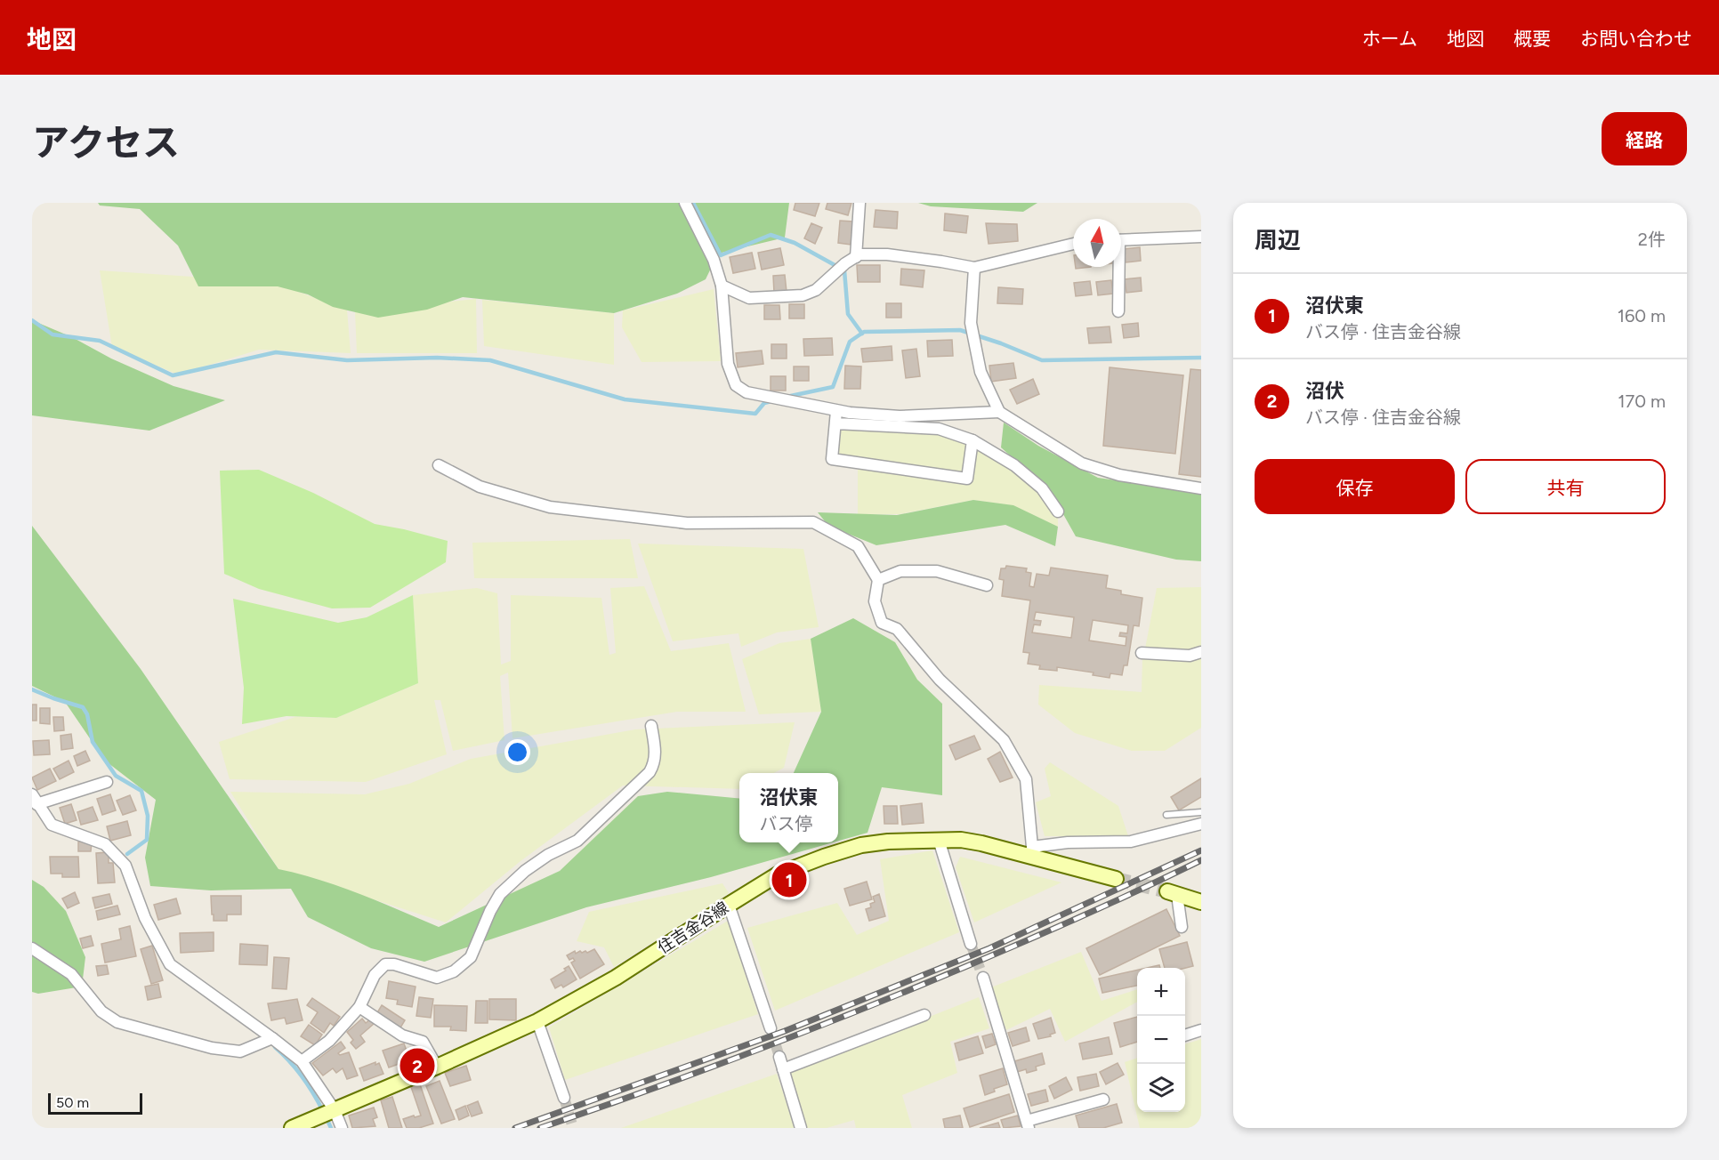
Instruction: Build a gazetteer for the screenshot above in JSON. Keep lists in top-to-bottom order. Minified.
{"streets":{"main road":["住吉金谷線"]},"scale_bar":"50 m","north":"top","page":{"header":"地図","nav":["ホーム","地図","概要","お問い合わせ"],"title":"アクセス","buttons":["経路",["保存","共有"]],"heading":["周辺","2件"],"list":[{"mark":"1","name":"沼伏東","note":"バス停 · 住吉金谷線","value":"160 m"},{"mark":"2","name":"沼伏","note":"バス停 · 住吉金谷線","value":"170 m"}],"popup":["沼伏東","バス停"],"pins":["1","2"],"map_buttons":["+","−"],"scale":"50 m"}}
